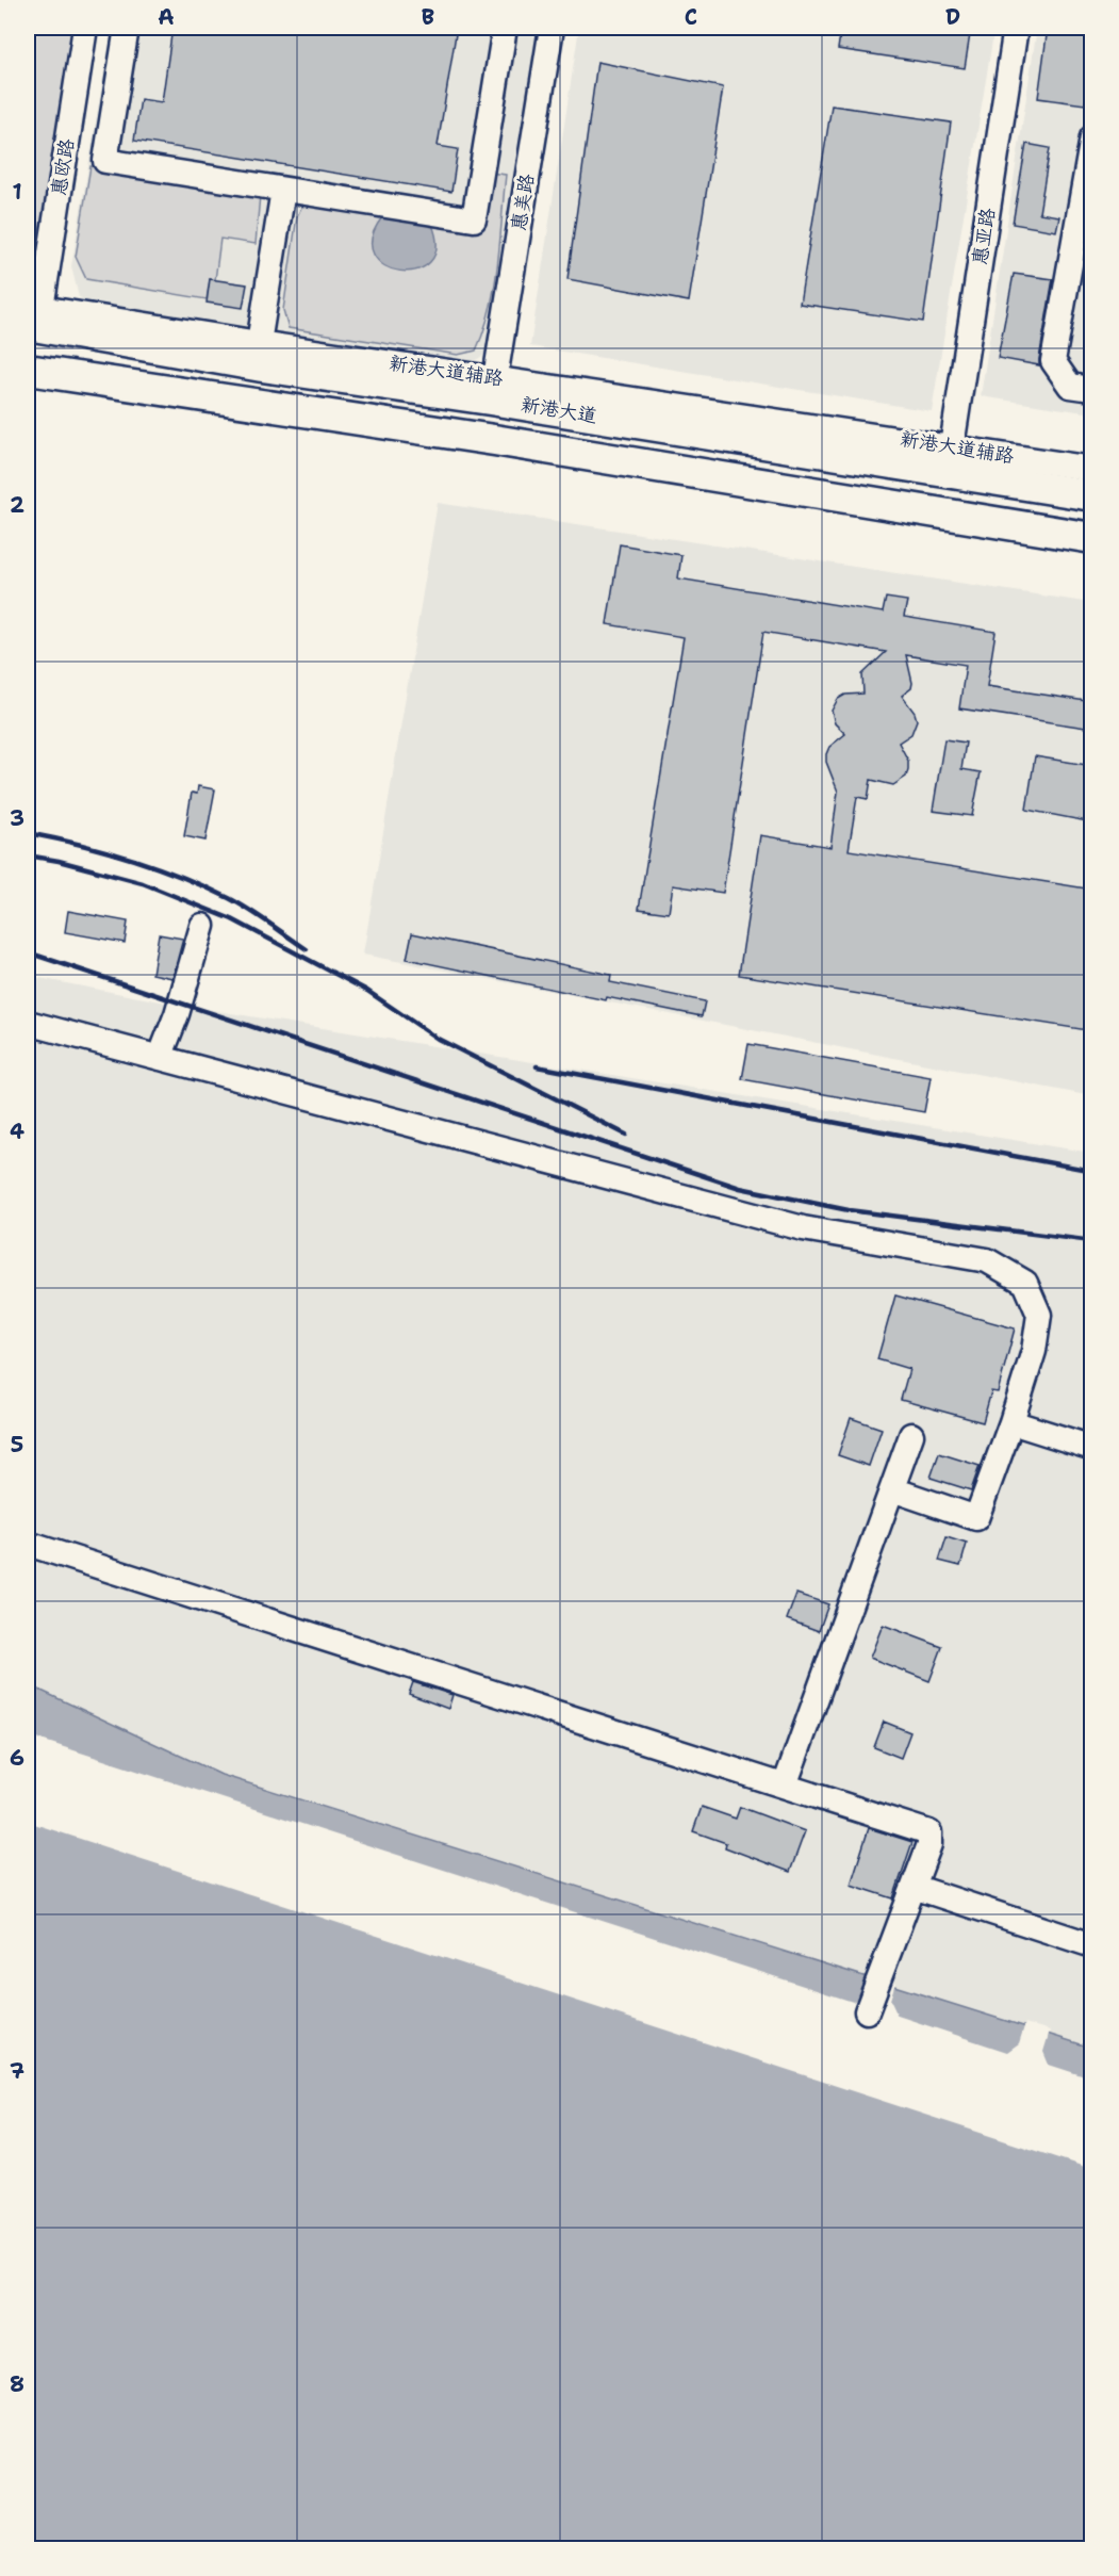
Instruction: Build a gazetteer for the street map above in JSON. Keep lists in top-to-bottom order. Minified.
{"streets":{"main road":["新港大道"],"street":["惠欧路","惠美路","惠亚路","新港大道辅路"]},"crossings":[["惠欧路","新港大道辅路"],["惠欧路","新港大道"],["惠美路","新港大道辅路"],["惠亚路","新港大道辅路"],["新港大道辅路","新港大道"]],"grid":{"columns":["A","B","C","D"],"rows":["1","2","3","4","5","6","7","8"]}}
